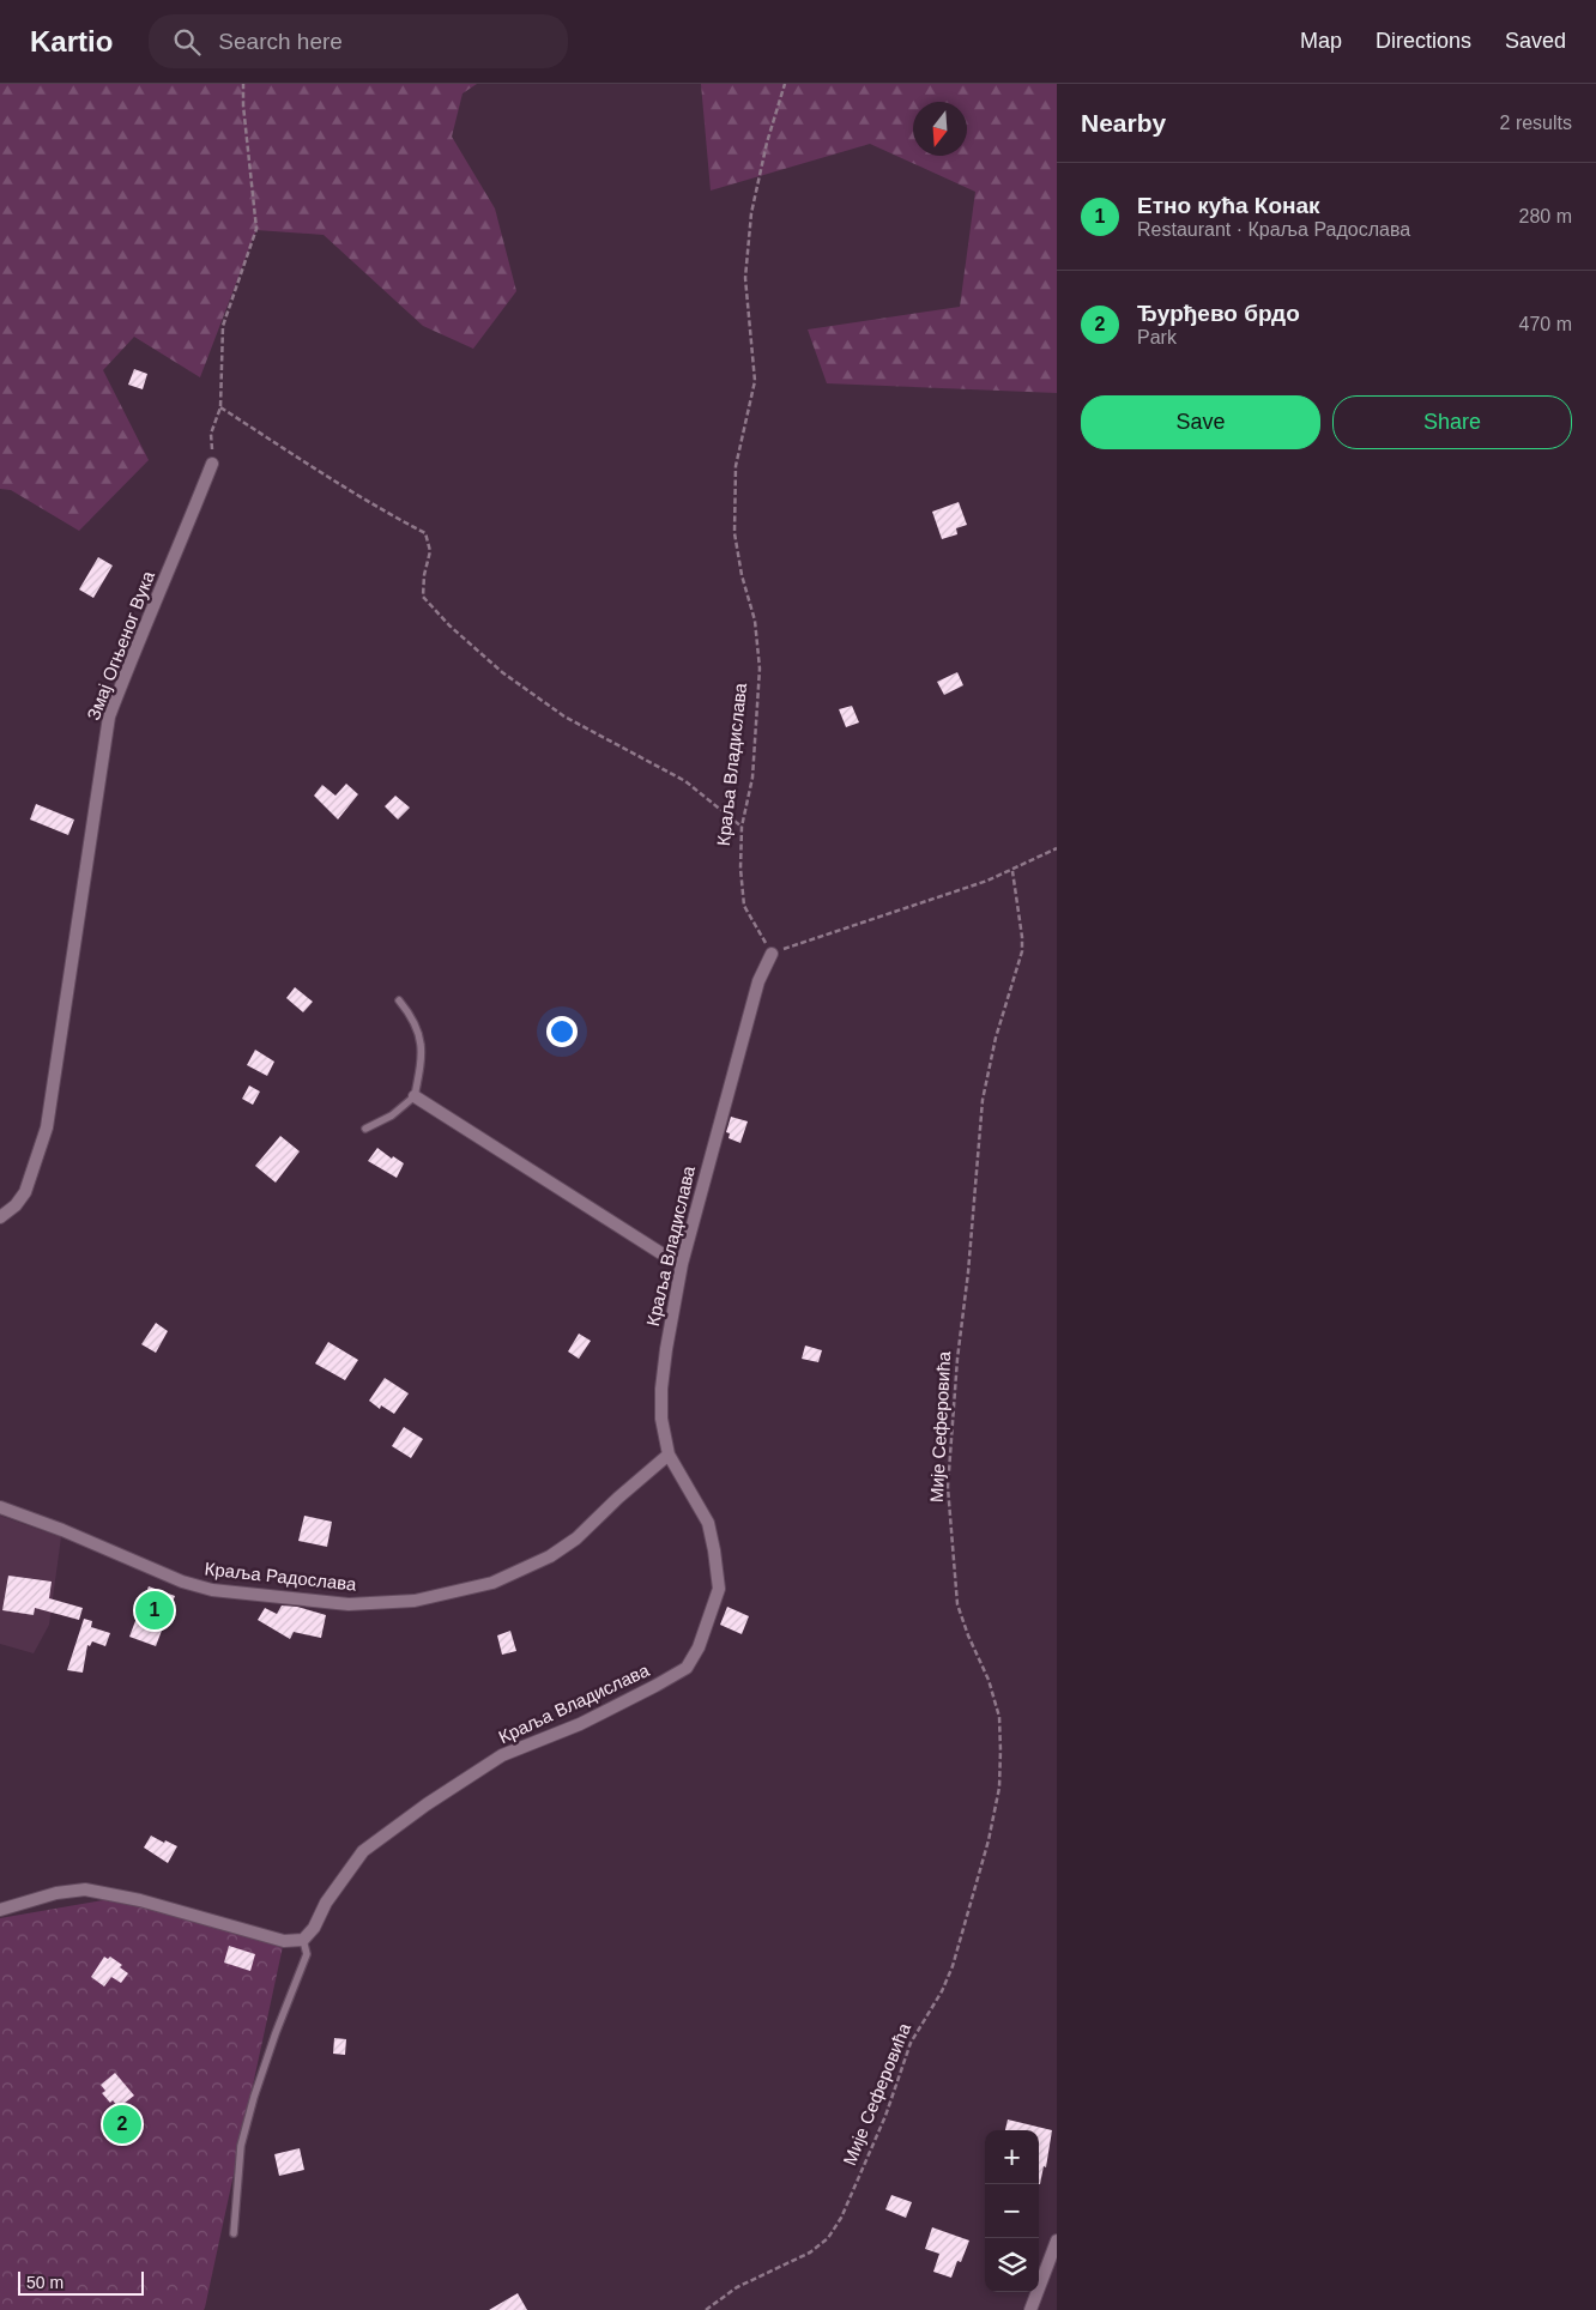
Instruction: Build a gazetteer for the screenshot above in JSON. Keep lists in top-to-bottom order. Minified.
{"streets":{"street":["Змај Огњеног Вука","Краља Владислава","Краља Радослава"],"path":["Мије Сеферовића"]},"crossings":[["Краља Владислава","Краља Радослава"]],"scale_bar":"50 m","north":"bottom","page":{"header":"Kartio","search":"Search here","nav":["Map","Directions","Saved"],"heading":["Nearby","2 results"],"list":[{"mark":"1","name":"Етно кућа Конак","note":"Restaurant · Краља Радослава","value":"280 m"},{"mark":"2","name":"Ђурђево брдо","note":"Park","value":"470 m"}],"buttons":["Save","Share"],"pins":["1","2"],"map_buttons":["+","−"],"scale":"50 m"}}
